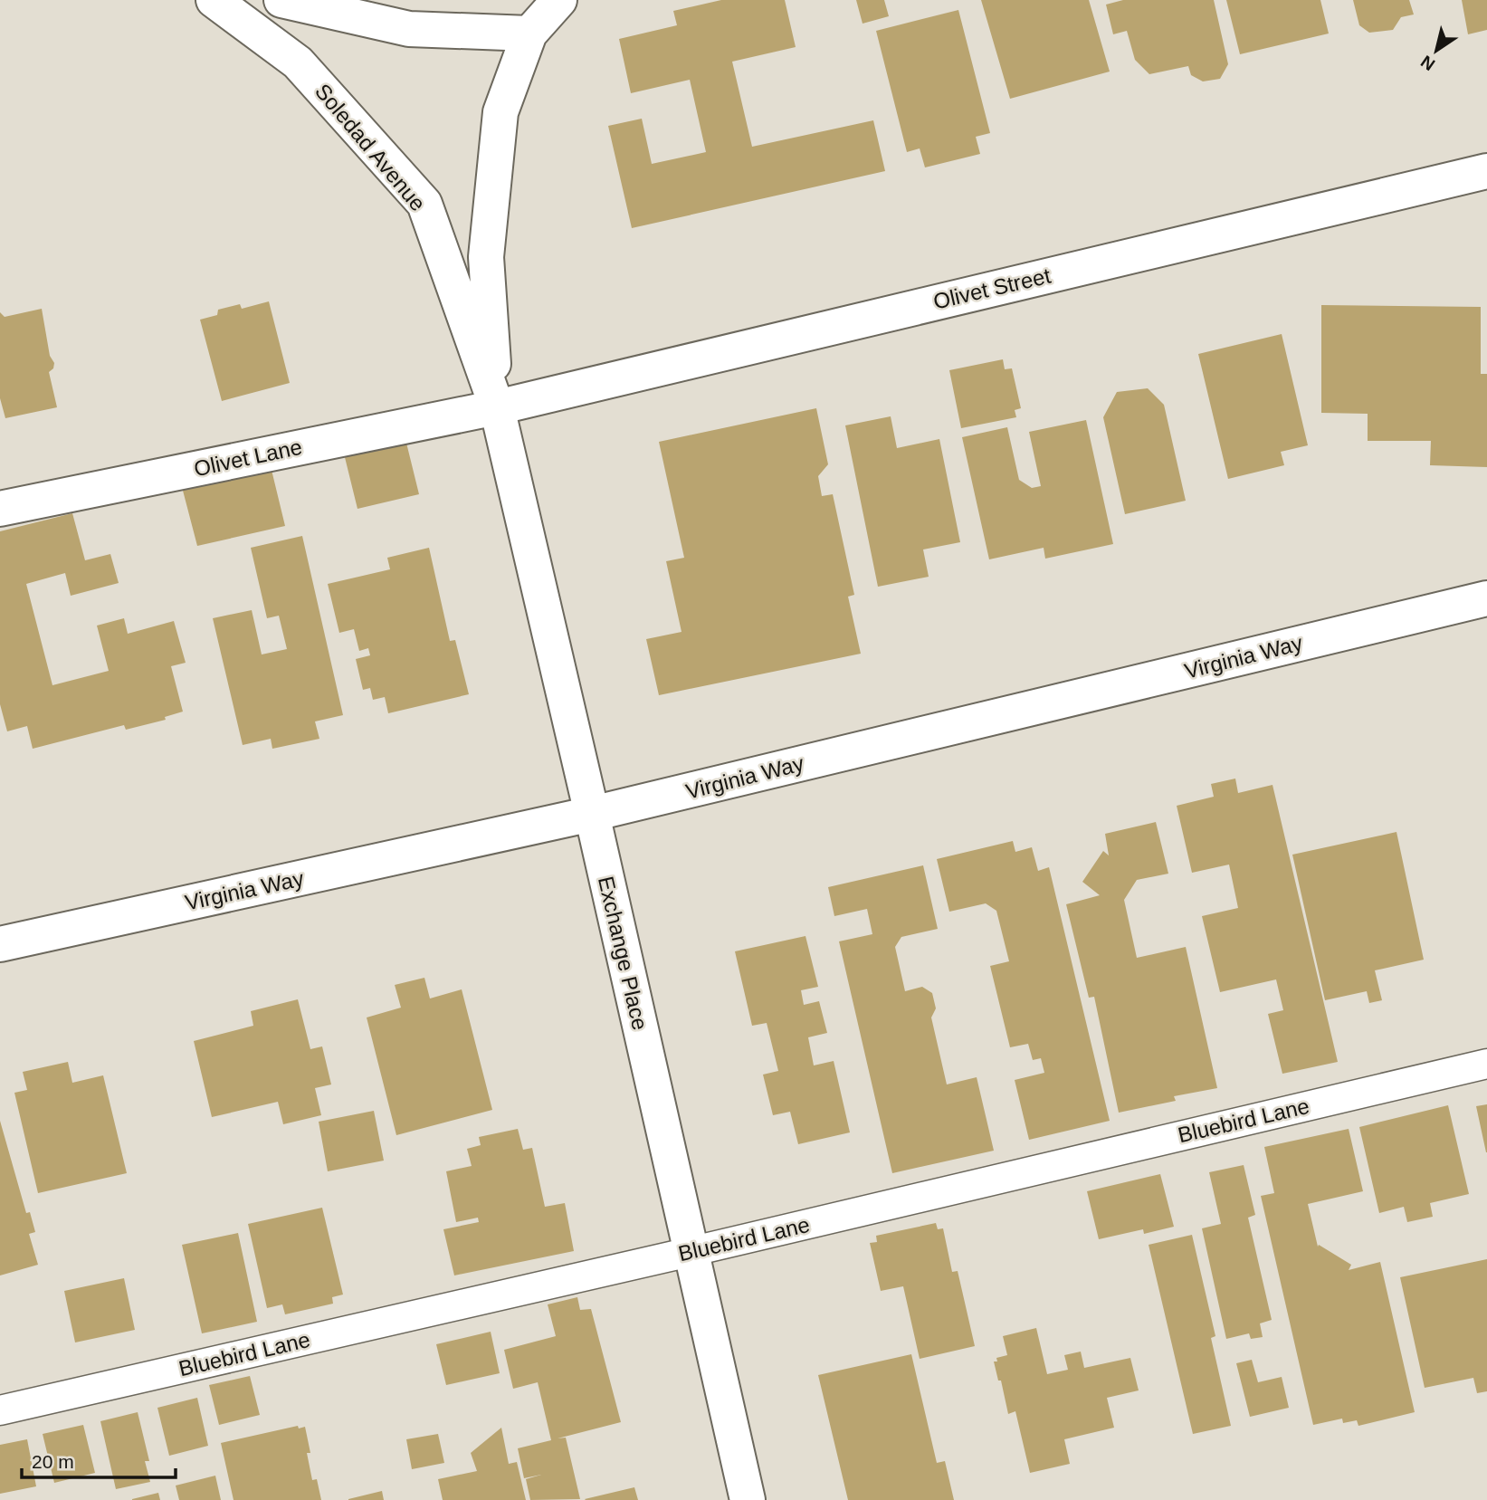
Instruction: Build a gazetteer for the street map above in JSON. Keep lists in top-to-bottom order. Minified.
{"streets":{"street":["Soledad Avenue","Olivet Street","Olivet Lane","Virginia Way","Exchange Place"],"lane":["Bluebird Lane"]},"crossings":[["Soledad Avenue","Olivet Street"],["Soledad Avenue","Olivet Lane"],["Soledad Avenue","Exchange Place"],["Olivet Street","Olivet Lane"],["Olivet Street","Exchange Place"],["Olivet Lane","Exchange Place"],["Virginia Way","Exchange Place"],["Exchange Place","Bluebird Lane"]],"scale_bar":"20 m","north":"bottom left"}
